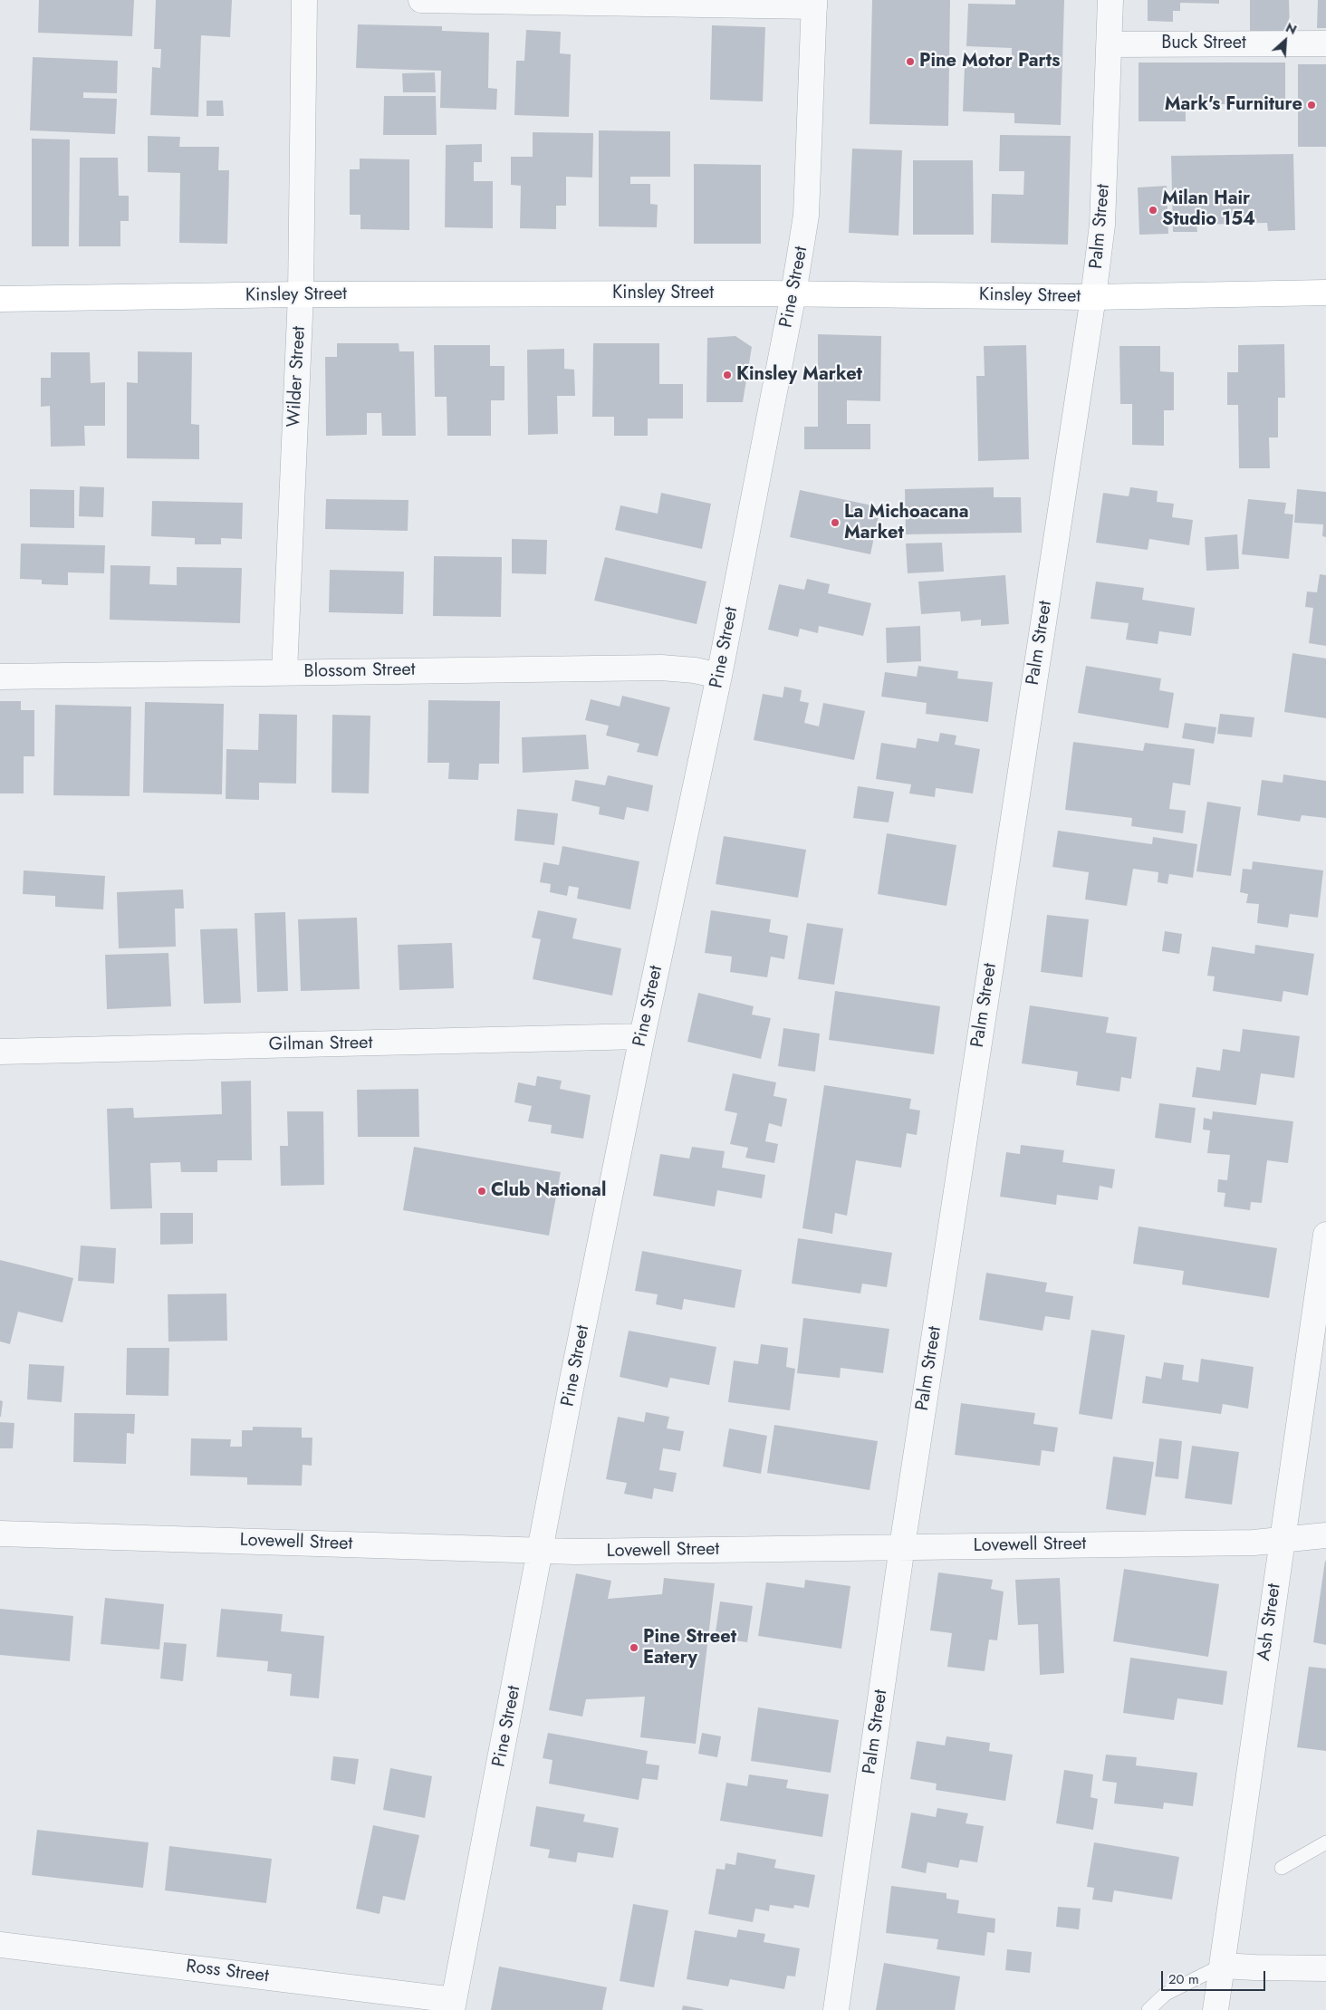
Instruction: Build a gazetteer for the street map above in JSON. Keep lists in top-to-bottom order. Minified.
{"streets":{"main road":["Kinsley Street"],"street":["Buck Street","Palm Street","Pine Street","Wilder Street","Blossom Street","Gilman Street","Lovewell Street","Ash Street","Ross Street"]},"crossings":[["Buck Street","Palm Street"],["Palm Street","Kinsley Street"],["Palm Street","Lovewell Street"],["Pine Street","Kinsley Street"],["Pine Street","Blossom Street"],["Pine Street","Gilman Street"],["Pine Street","Lovewell Street"],["Pine Street","Ross Street"],["Kinsley Street","Wilder Street"],["Wilder Street","Blossom Street"],["Lovewell Street","Ash Street"]],"places":["Pine Motor Parts","Mark's Furniture","Milan Hair Studio 154","Kinsley Market","La Michoacana Market","Club National","Pine Street Eatery"],"scale_bar":"20 m","north":"top right"}
